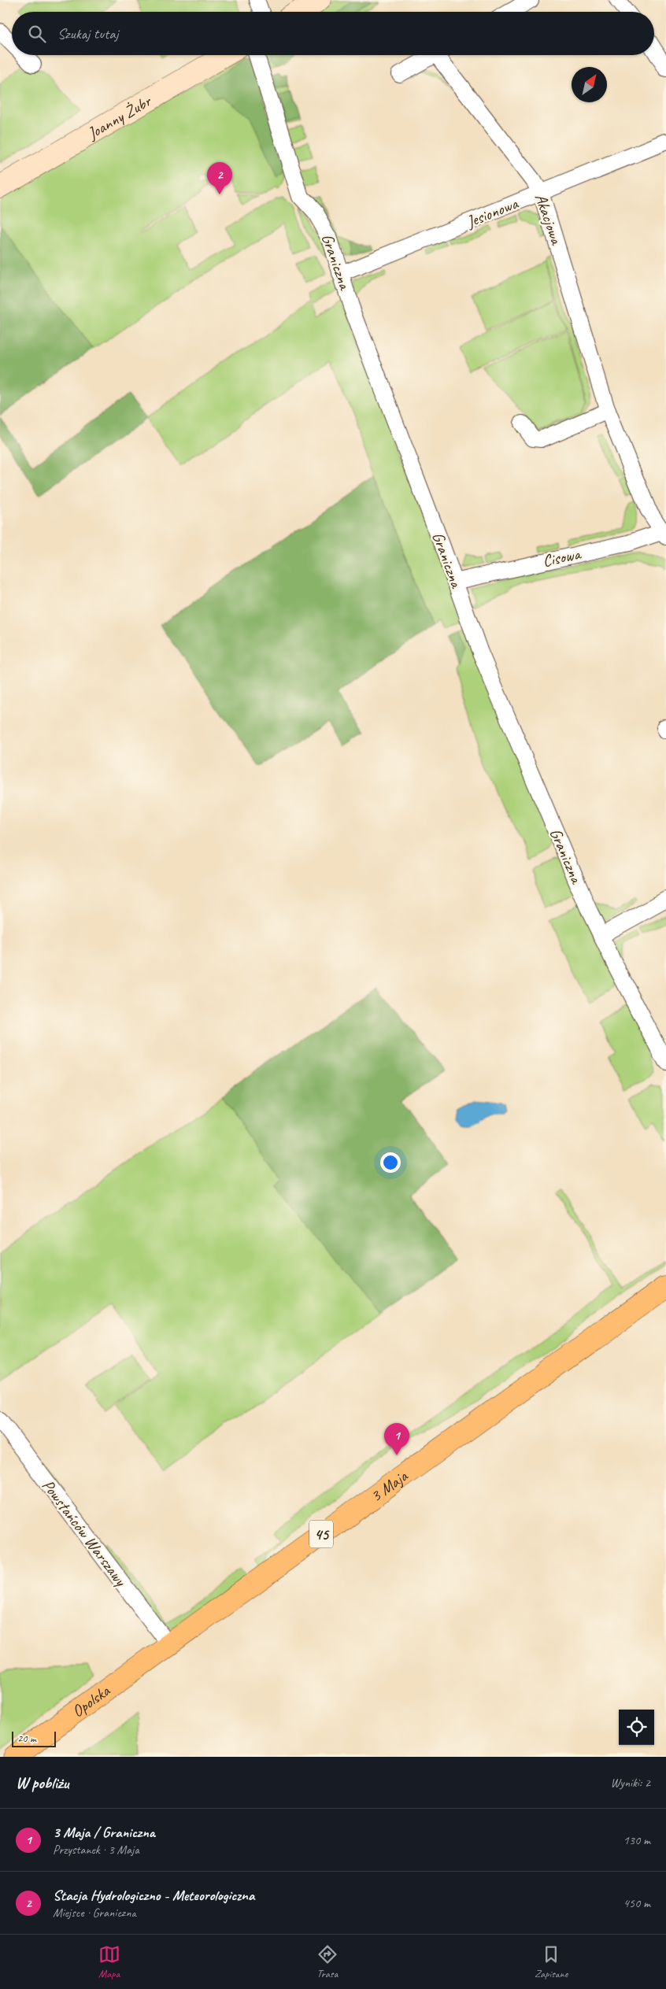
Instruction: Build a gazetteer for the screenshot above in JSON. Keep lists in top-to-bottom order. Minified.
{"streets":{"main road":["3 Maja","45","Opolska"],"street":["Joanny Żubr","Jesionowa","Akacjowa","Graniczna","Cisowa","Powstańców Warszawy"]},"crossings":[["Jesionowa","Akacjowa"],["Jesionowa","Graniczna"],["Akacjowa","Cisowa"],["Graniczna","Cisowa"],["3 Maja","Powstańców Warszawy"],["3 Maja","Opolska"],["Powstańców Warszawy","Opolska"]],"scale_bar":"20 m","north":"top right","page":{"search":"Szukaj tutaj","pins":["2","1"],"scale":"20 m","heading":["W pobliżu","Wyniki: 2"],"list":[{"mark":"1","name":"3 Maja / Graniczna","note":"Przystanek · 3 Maja","value":"130 m"},{"mark":"2","name":"Stacja Hydrologiczno - Meteorologiczna","note":"Miejsce · Graniczna","value":"450 m"}],"nav":["Mapa","Trasa","Zapisane"]}}
